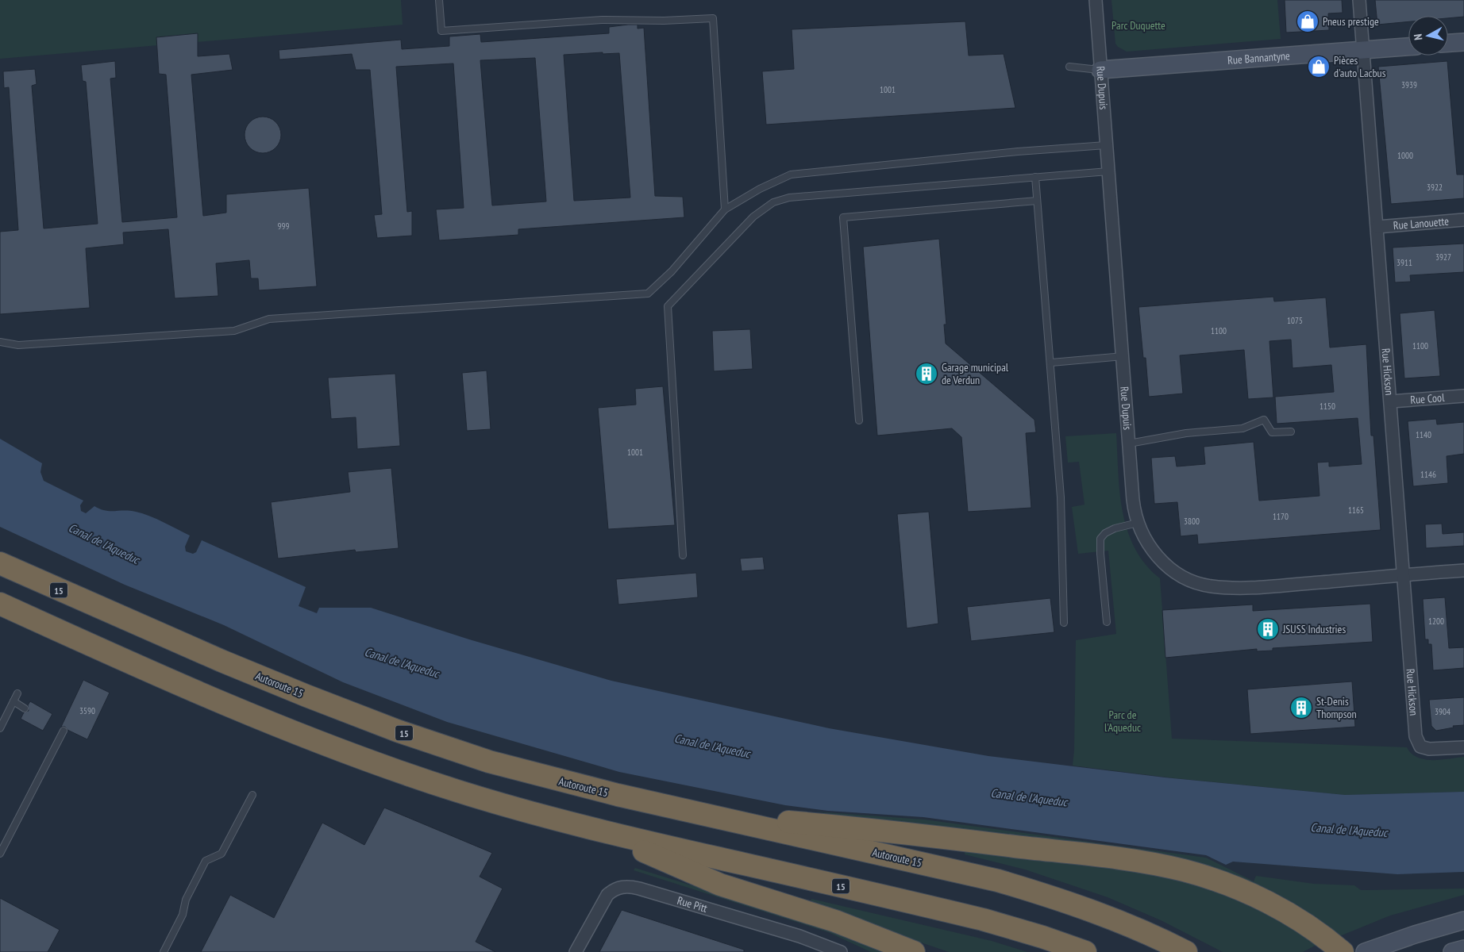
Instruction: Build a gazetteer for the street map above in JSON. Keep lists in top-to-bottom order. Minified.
{"streets":{"highway":["15","Autoroute 15"],"street":["Rue Bannantyne","Rue Dupuis","Rue Lanouette","Rue Hickson","Rue Cool","Rue Pitt"]},"crossings":[["Rue Bannantyne","Rue Dupuis"],["Rue Bannantyne","Rue Hickson"],["Rue Dupuis","Rue Hickson"],["Rue Lanouette","Rue Hickson"],["Rue Hickson","Rue Cool"]],"water":["Canal de l'Aqueduc"],"parks":["Parc Duquette","Parc de l'Aqueduc"],"places":{"shop":["Pneus prestige","Pièces d'auto Lacbus"],"building":["Garage municipal de Verdun","JSUSS Industries","St-Denis Thompson"]},"house_numbers":["3939","1001","1000","3922","999","3927","3911","1075","1100","1100","1150","1140","1001","1146","1165","1170","3800","1200","3590","3904"],"north":"left"}
